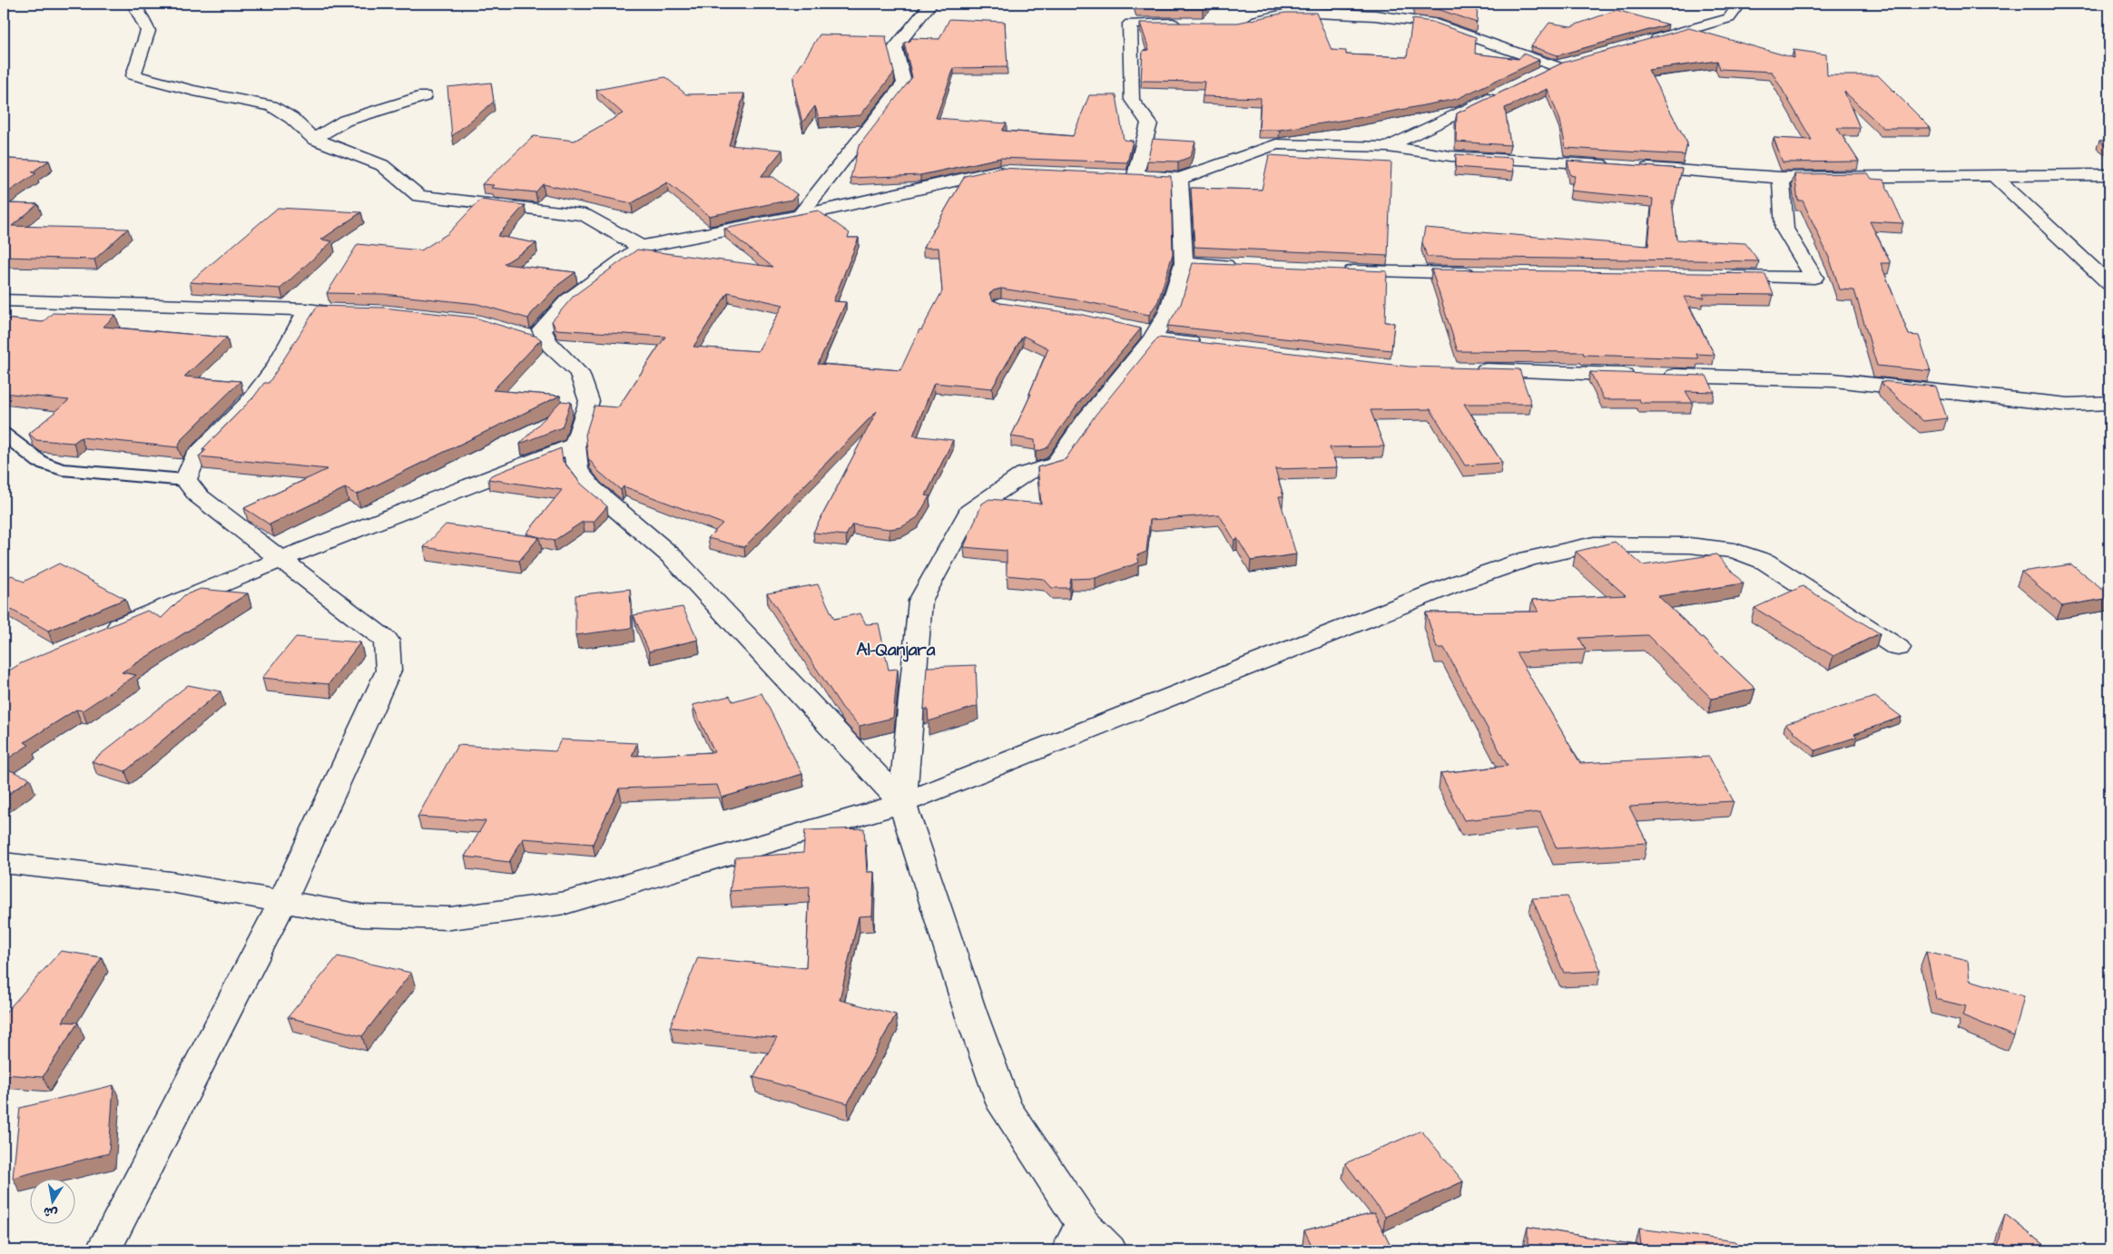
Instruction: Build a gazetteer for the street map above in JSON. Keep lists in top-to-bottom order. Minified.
{"districts":["Al-Qanjara"],"north":"bottom"}
